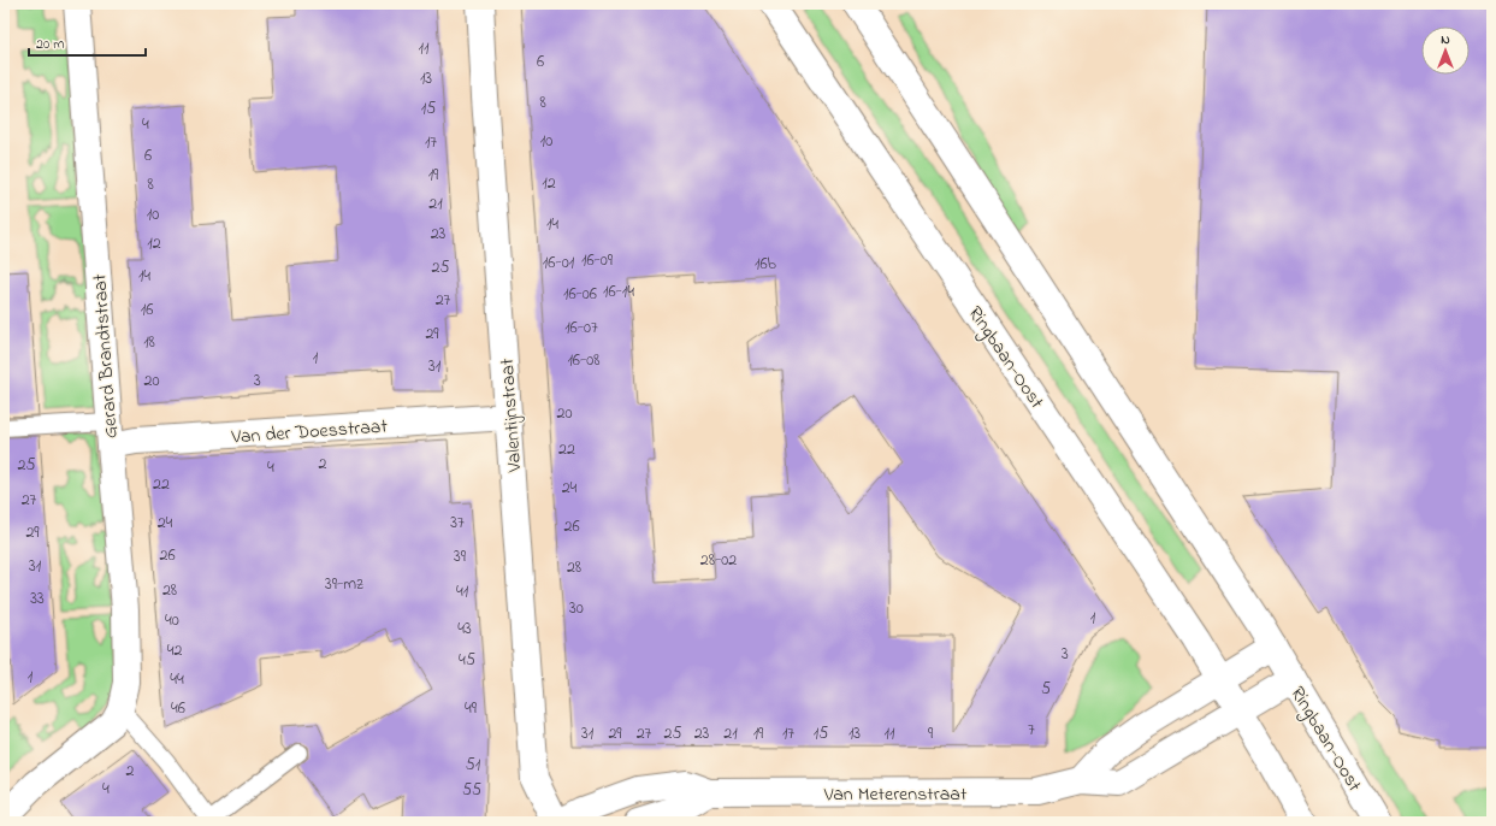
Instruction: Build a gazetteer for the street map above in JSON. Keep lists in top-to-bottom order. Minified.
{"streets":{"street":["Gerard Brandtstraat","Ringbaan-Oost","Valentijnstraat","Van der Doesstraat","Van Meterenstraat"]},"crossings":[["Gerard Brandtstraat","Van der Doesstraat"],["Ringbaan-Oost","Van Meterenstraat"],["Valentijnstraat","Van der Doesstraat"],["Valentijnstraat","Van Meterenstraat"]],"house_numbers":["11","6","13","8","15","4","10","17","6","19","12","8","21","10","14","23","12","16-09","16-01","16b","25","14","16-14","16-06","27","16","16-07","29","18","1","16-08","31","20","3","20","22","2","25","4","22","24","27","24","37","26","29","26","39","28-02","31","28","39-mz","28","41","33","30","1","40","43","42","3","45","1","44","5","46","49","7","31","29","27","25","23","21","19","17","15","13","11","9","51","2","4","55"],"scale_bar":"20 m","north":"top"}
